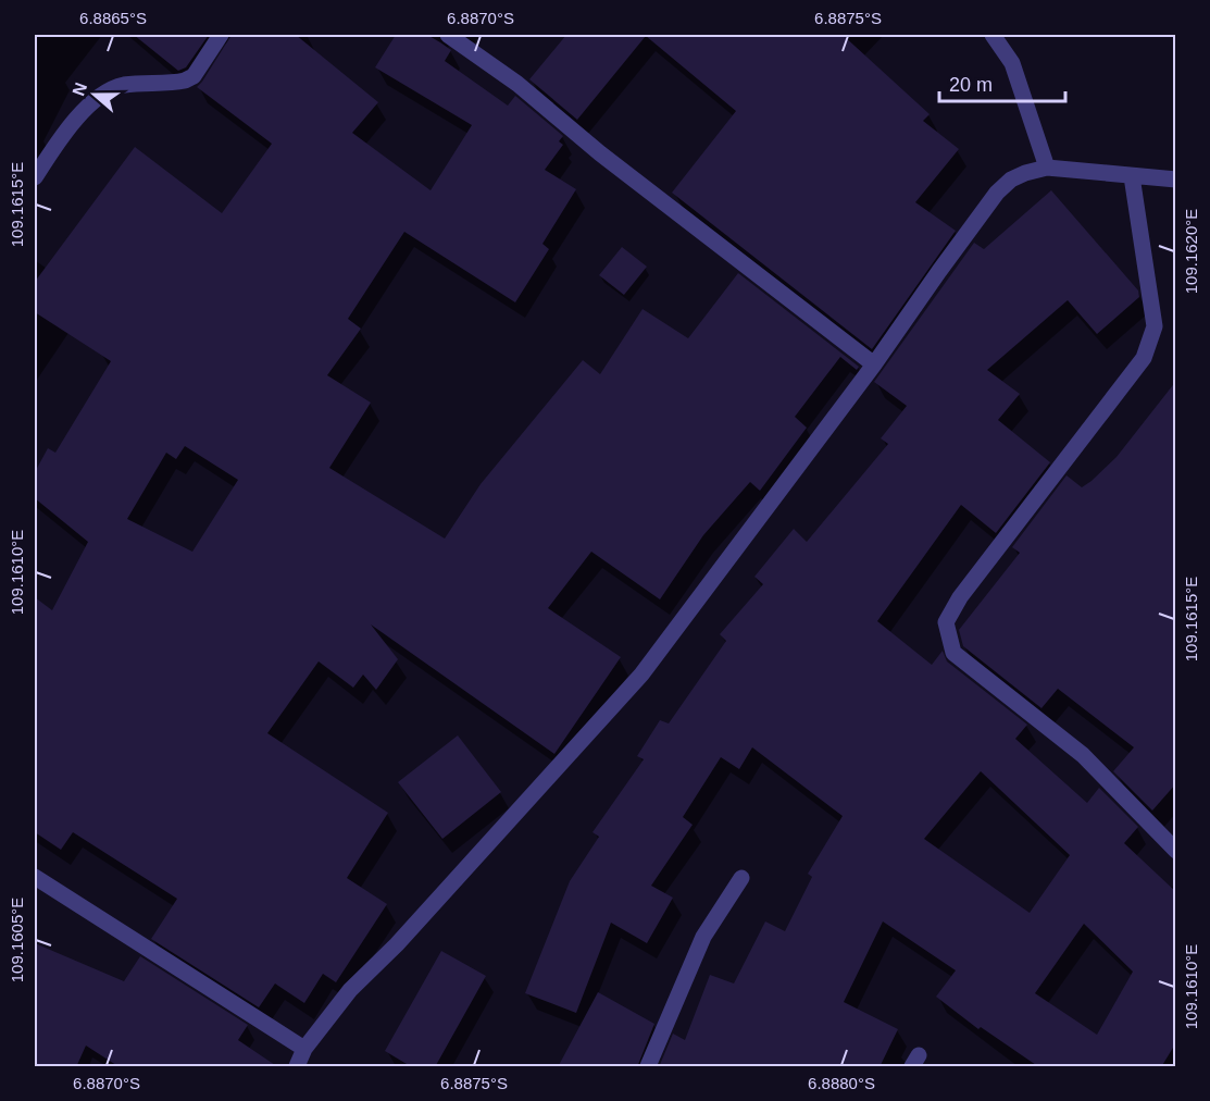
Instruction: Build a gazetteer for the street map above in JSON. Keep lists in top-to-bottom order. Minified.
{"scale_bar":"20 m","north":"left","coordinates":["6.8865°S","6.8870°S","6.8875°S","109.1615°E","109.1620°E","109.1610°E","109.1605°E","6.8880°S"]}
